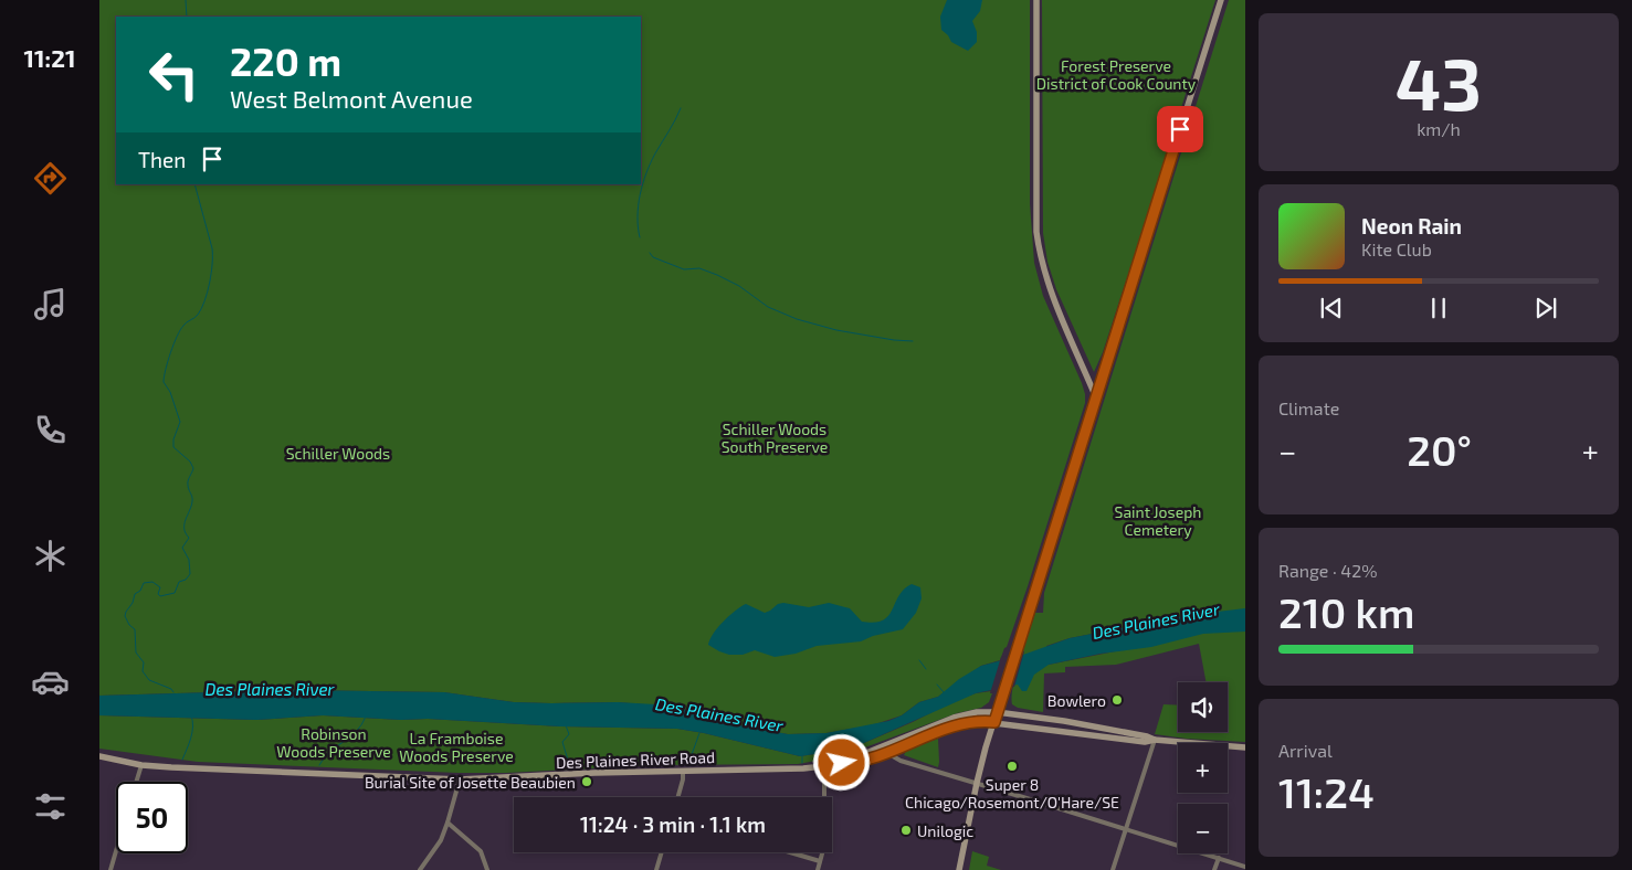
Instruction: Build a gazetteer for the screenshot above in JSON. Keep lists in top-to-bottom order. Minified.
{"streets":{"main road":["Des Plaines River Road"]},"water":["Des Plaines River"],"parks":["Forest Preserve District of Cook County","Schiller Woods South Preserve","Schiller Woods","Saint Joseph Cemetery","Robinson Woods Preserve","La Framboise Woods Preserve"],"places":["Bowlero","Super 8 Chicago/Rosemont/O'Hare/SE","Burial Site of Josette Beaubien","Unilogic"],"page":{"tabs":"11:21","tile":[["43","km/h"],"Climate",["Range · 42%","210 km"],["Arrival","11:24"]],"turn":["220 m","West Belmont Avenue"],"then":"Then","song":["Neon Rain","Kite Club"],"heat":["−","20°","+"],"map_buttons":["+","−"],"limit":"50","trip":"11:24 · 3 min · 1.1 km"}}
